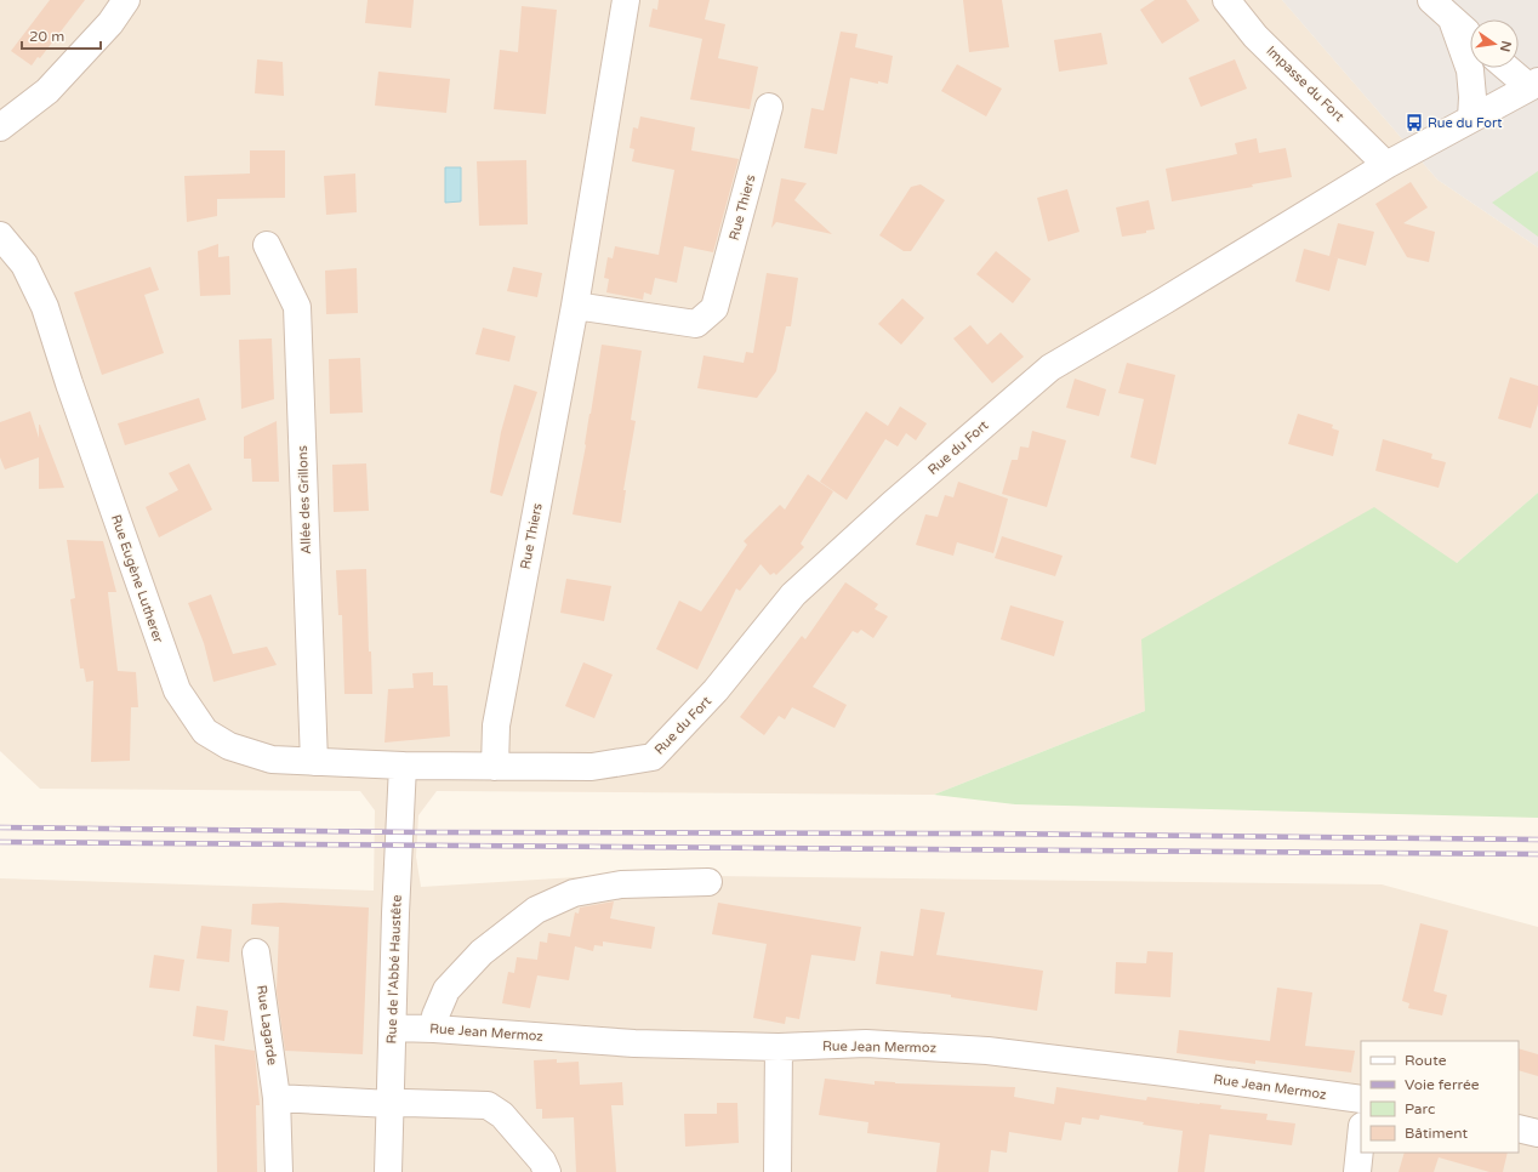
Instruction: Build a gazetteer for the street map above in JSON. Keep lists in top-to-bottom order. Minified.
{"streets":{"street":["Impasse du Fort","Rue Thiers","Rue du Fort","Allée des Grillons","Rue Eugène Lutherer","Rue de l'Abbé Haustête","Rue Lagarde","Rue Jean Mermoz"]},"crossings":[["Impasse du Fort","Rue du Fort"],["Rue Thiers","Rue du Fort"],["Rue du Fort","Rue Eugène Lutherer"],["Rue du Fort","Rue de l'Abbé Haustête"],["Allée des Grillons","Rue Eugène Lutherer"],["Rue Eugène Lutherer","Rue de l'Abbé Haustête"],["Rue de l'Abbé Haustête","Rue Jean Mermoz"]],"places":{"bus stop":["Rue du Fort"]},"legend":["Route","Voie ferrée","Parc","Bâtiment"],"scale_bar":"20 m","north":"right"}
